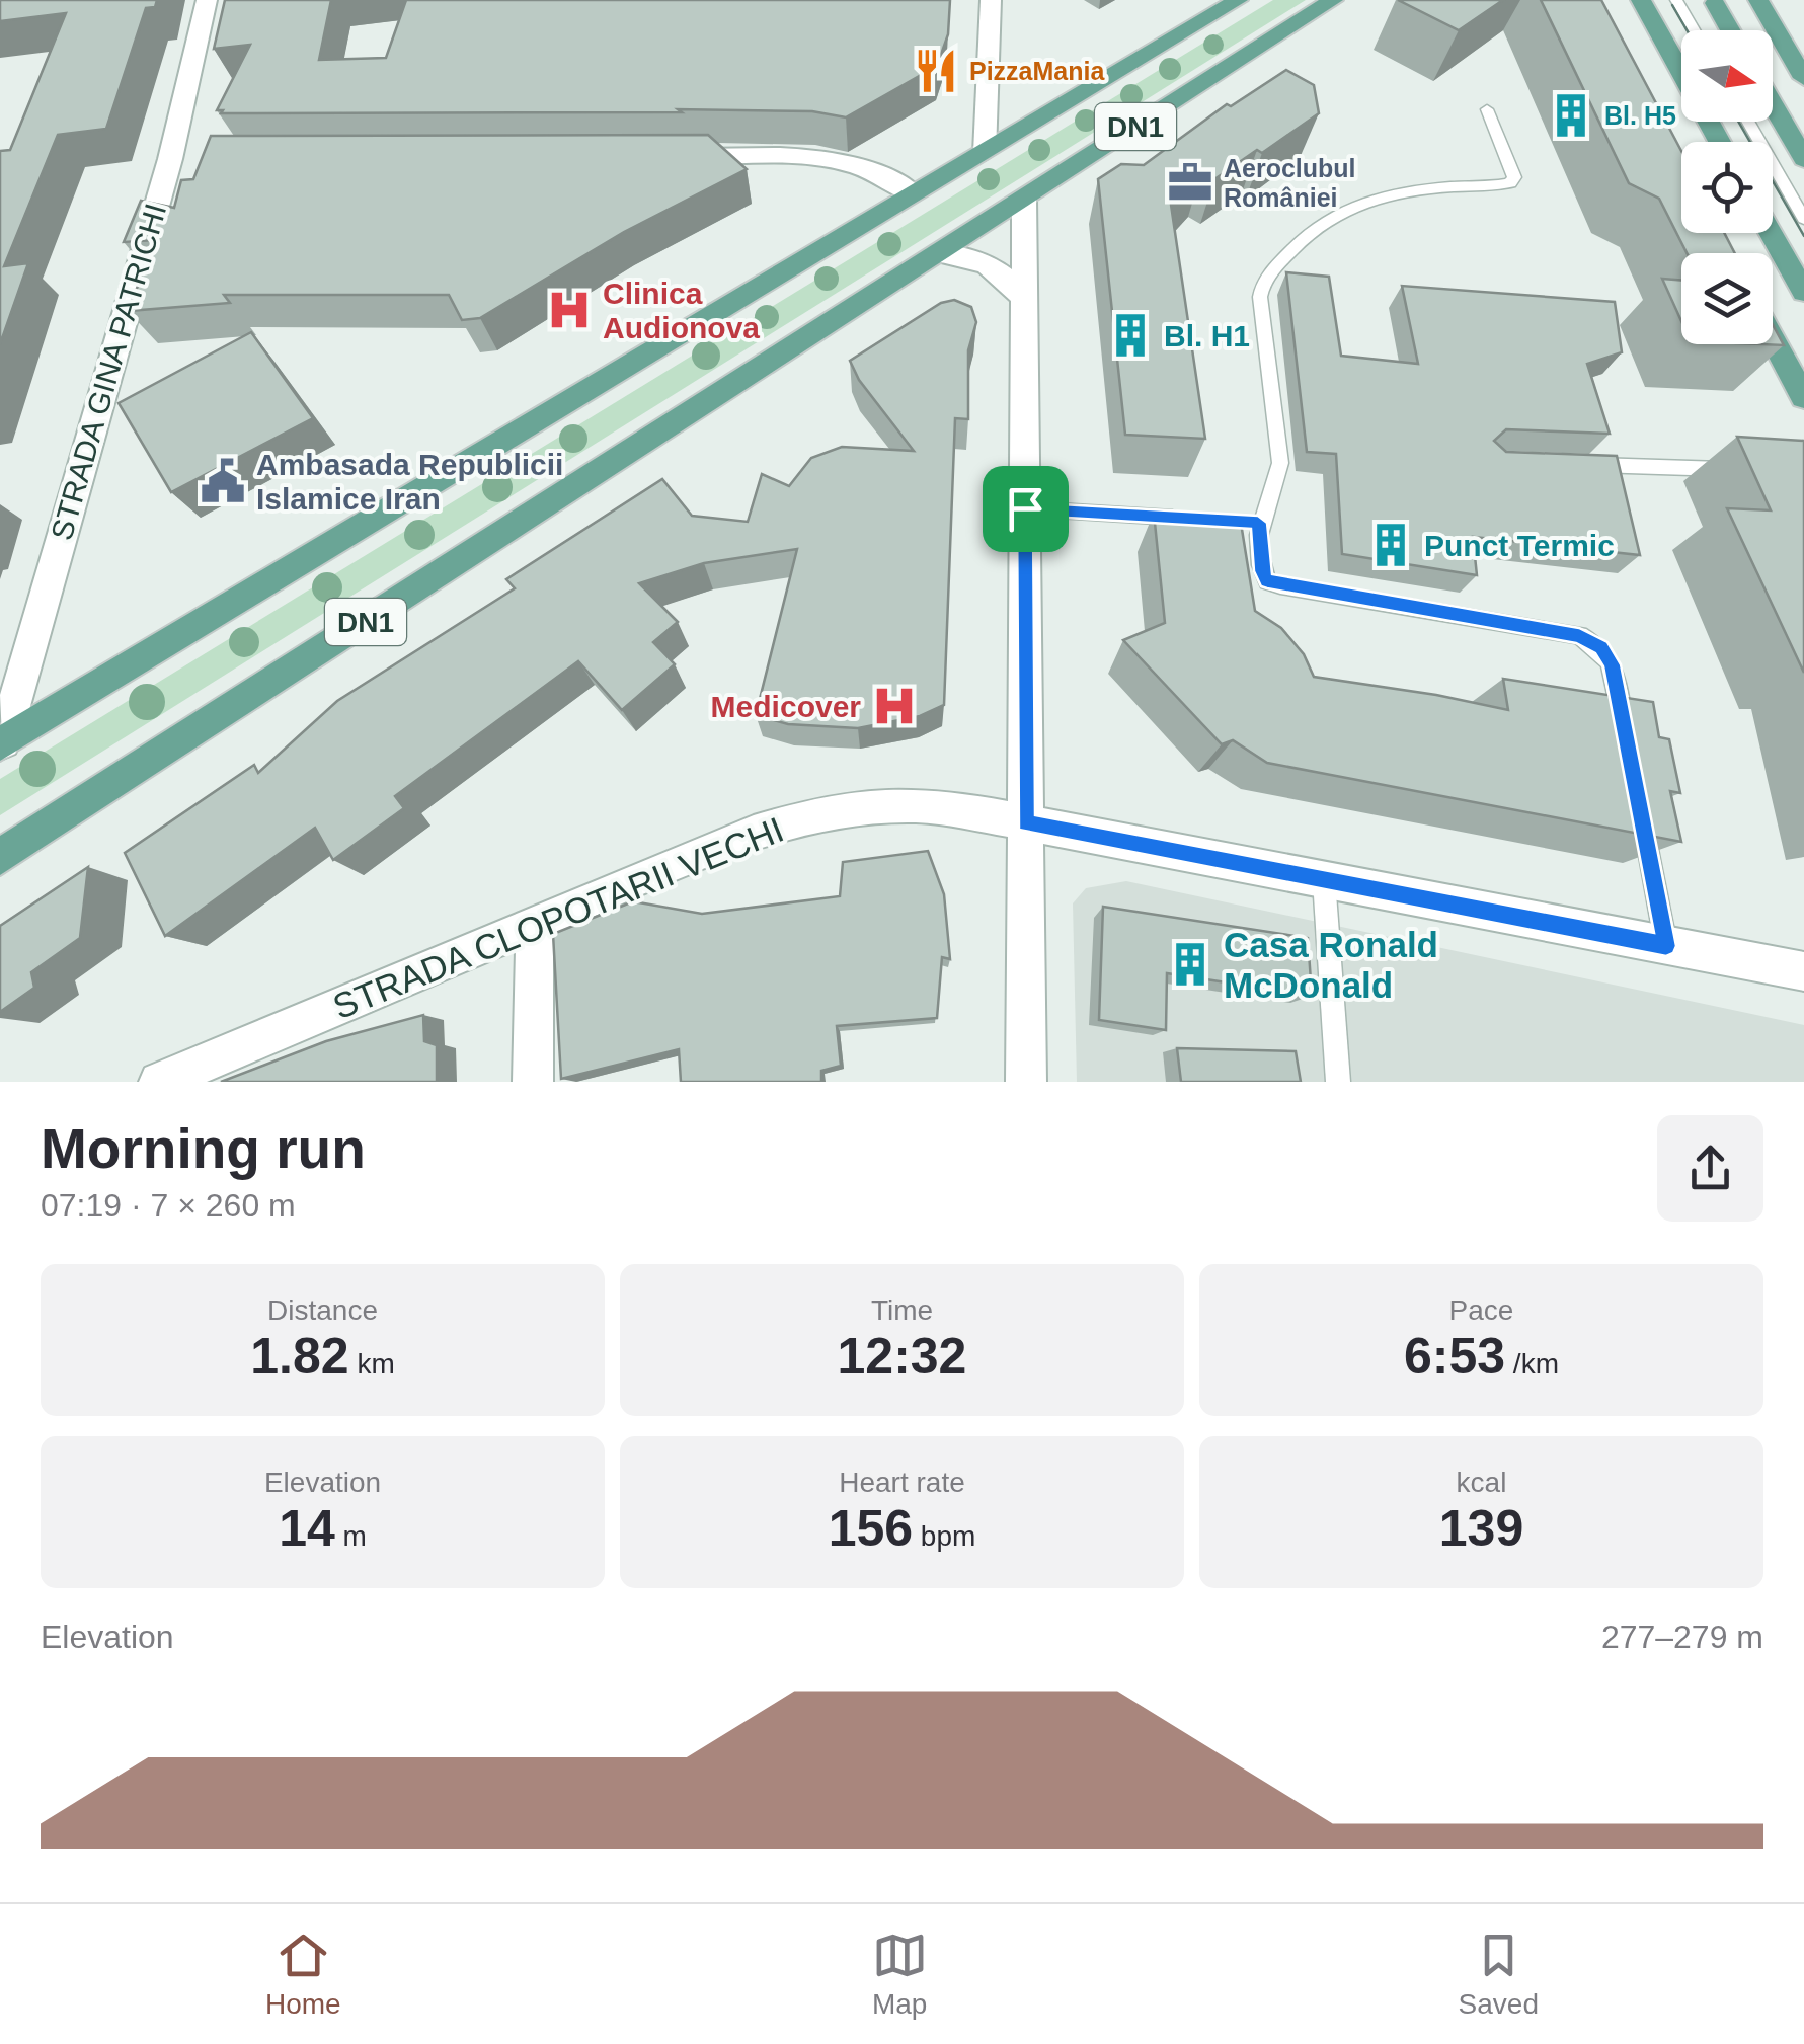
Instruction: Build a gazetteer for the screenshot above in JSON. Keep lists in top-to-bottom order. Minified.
{"streets":{"main road":["DN1"],"street":["STRADA GINA PATRICHI","STRADA CLOPOTARII VECHI"]},"crossings":[["DN1","STRADA GINA PATRICHI"]],"places":{"restaurant":["PizzaMania"],"building":["Bl. H5","Bl. H1","Punct Termic","Casa Ronald McDonald"],"office":["Aeroclubul României"],"hospital":["Clinica Audionova","Medicover"],"public building":["Ambasada Republicii Islamice Iran"]},"north":"right","page":{"heading":["Morning run","07:19 · 7 × 260 m"],"stats":[["Distance","1.82 km"],["Time","12:32"],["Pace","6:53 /km"],["Elevation","14 m"],["Heart rate","156 bpm"],["kcal","139"]],"chart":["Elevation","277–279 m"],"tabs":["Home","Map","Saved"]}}
